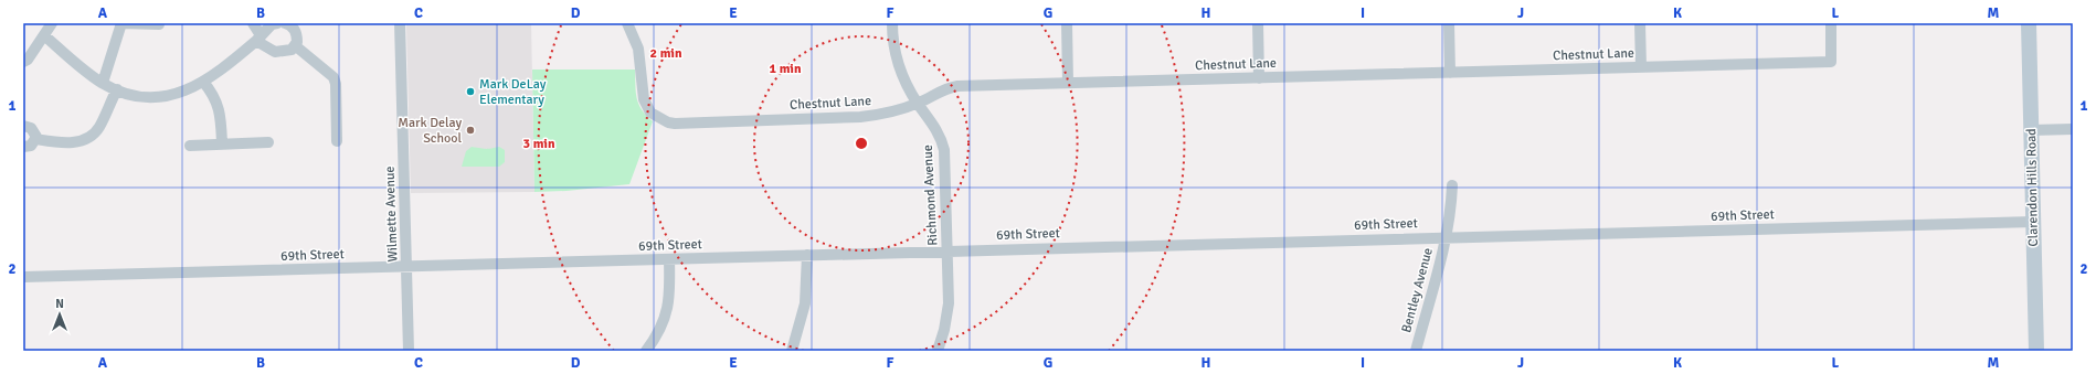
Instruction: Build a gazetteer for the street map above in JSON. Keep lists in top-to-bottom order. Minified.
{"streets":{"street":["Chestnut Lane","Clarendon Hills Road","Richmond Avenue","Wilmette Avenue","69th Street","Bentley Avenue"]},"crossings":[["Chestnut Lane","Richmond Avenue"],["Clarendon Hills Road","69th Street"],["Richmond Avenue","69th Street"],["Wilmette Avenue","69th Street"],["69th Street","Bentley Avenue"]],"places":["Mark DeLay Elementary","Mark Delay School"],"north":"top","grid":{"columns":["A","B","C","D","E","F","G","H","I","J","K","L","M"],"rows":["1","2"]},"rings":["2 min","1 min","3 min"]}
